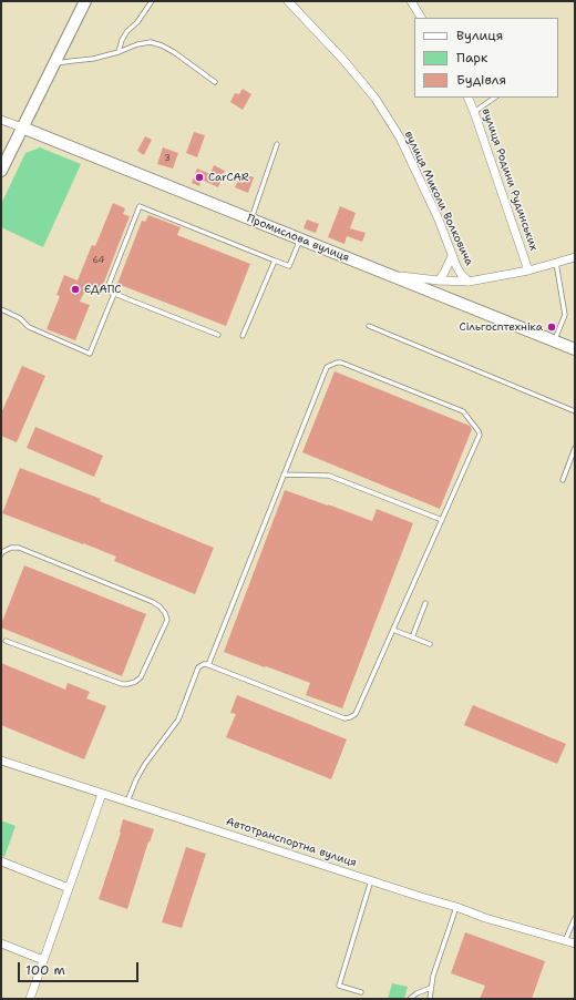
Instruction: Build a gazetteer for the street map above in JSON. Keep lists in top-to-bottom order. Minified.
{"streets":{"street":["вулиця Родини Рудинських","вулиця Миколи Волковича","Промислова вулиця","Автотранспортна вулиця"]},"places":["CarCAR","ЄДАПС","Сільгосптехніка"],"house_numbers":["3","64"],"legend":["Вулиця","Парк","Будівля"],"scale_bar":"100 m"}
